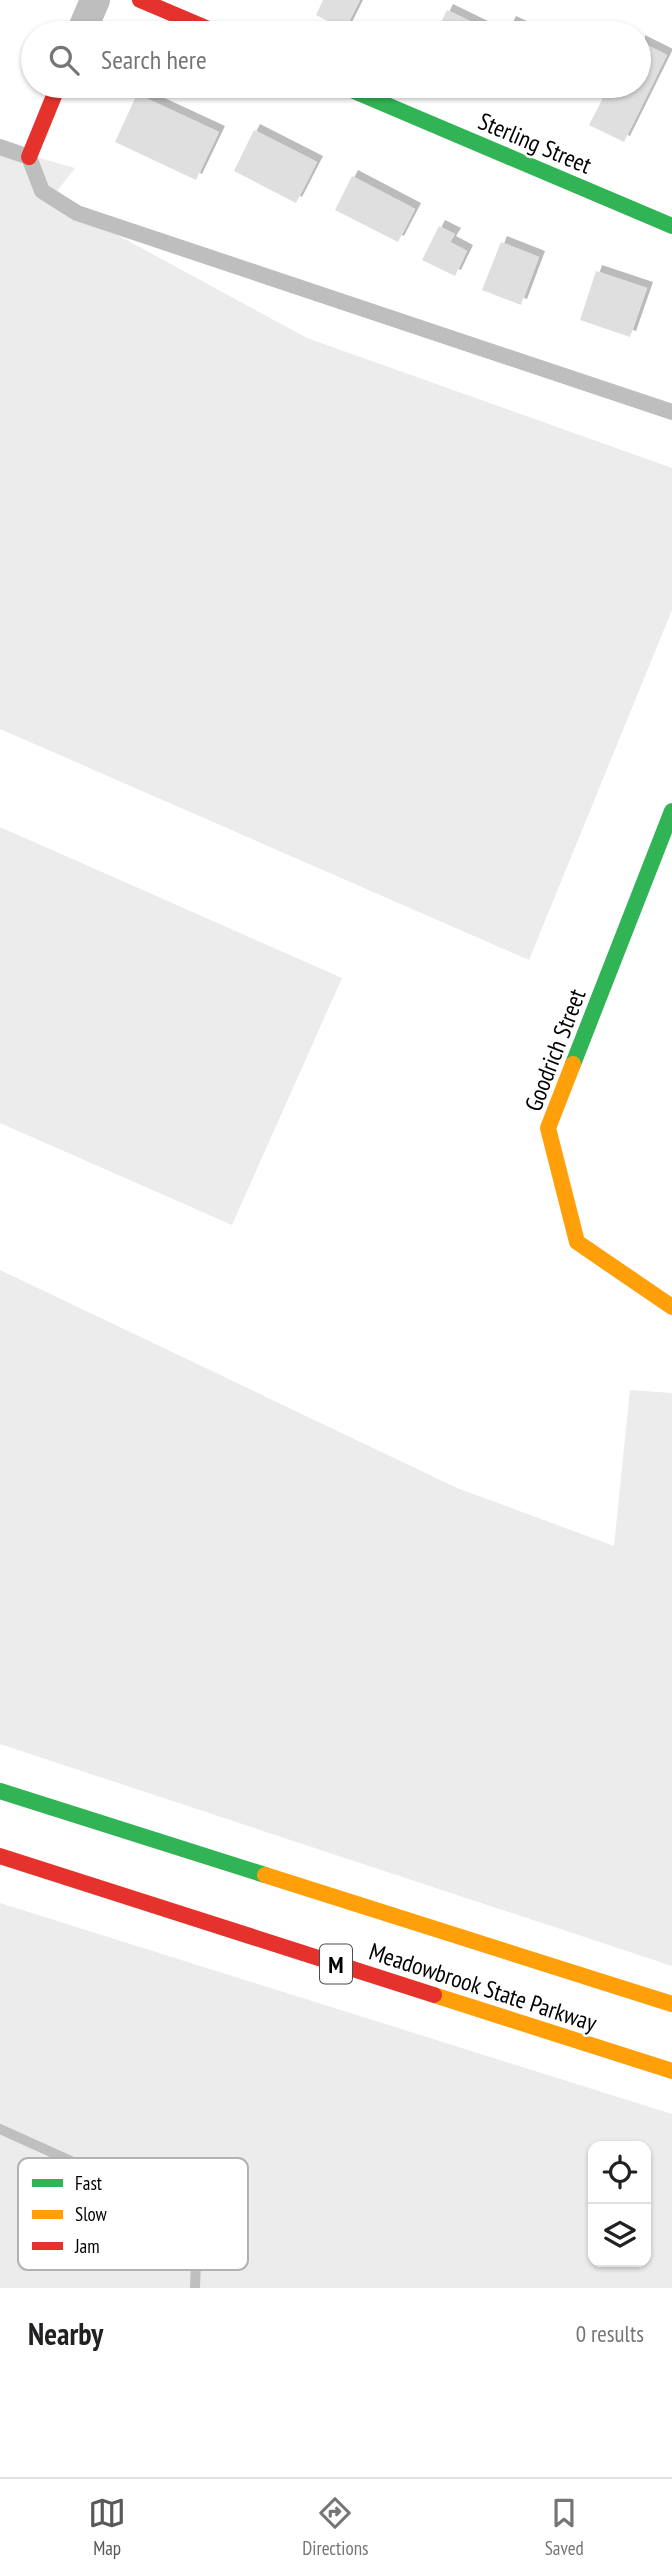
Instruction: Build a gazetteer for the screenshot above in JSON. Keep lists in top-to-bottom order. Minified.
{"streets":{"main road":["Sterling Street","Goodrich Street","M","Meadowbrook State Parkway"]},"legend":["Fast","Slow","Jam"],"page":{"search":"Search here","heading":["Nearby","0 results"],"nav":["Map","Directions","Saved"]}}
